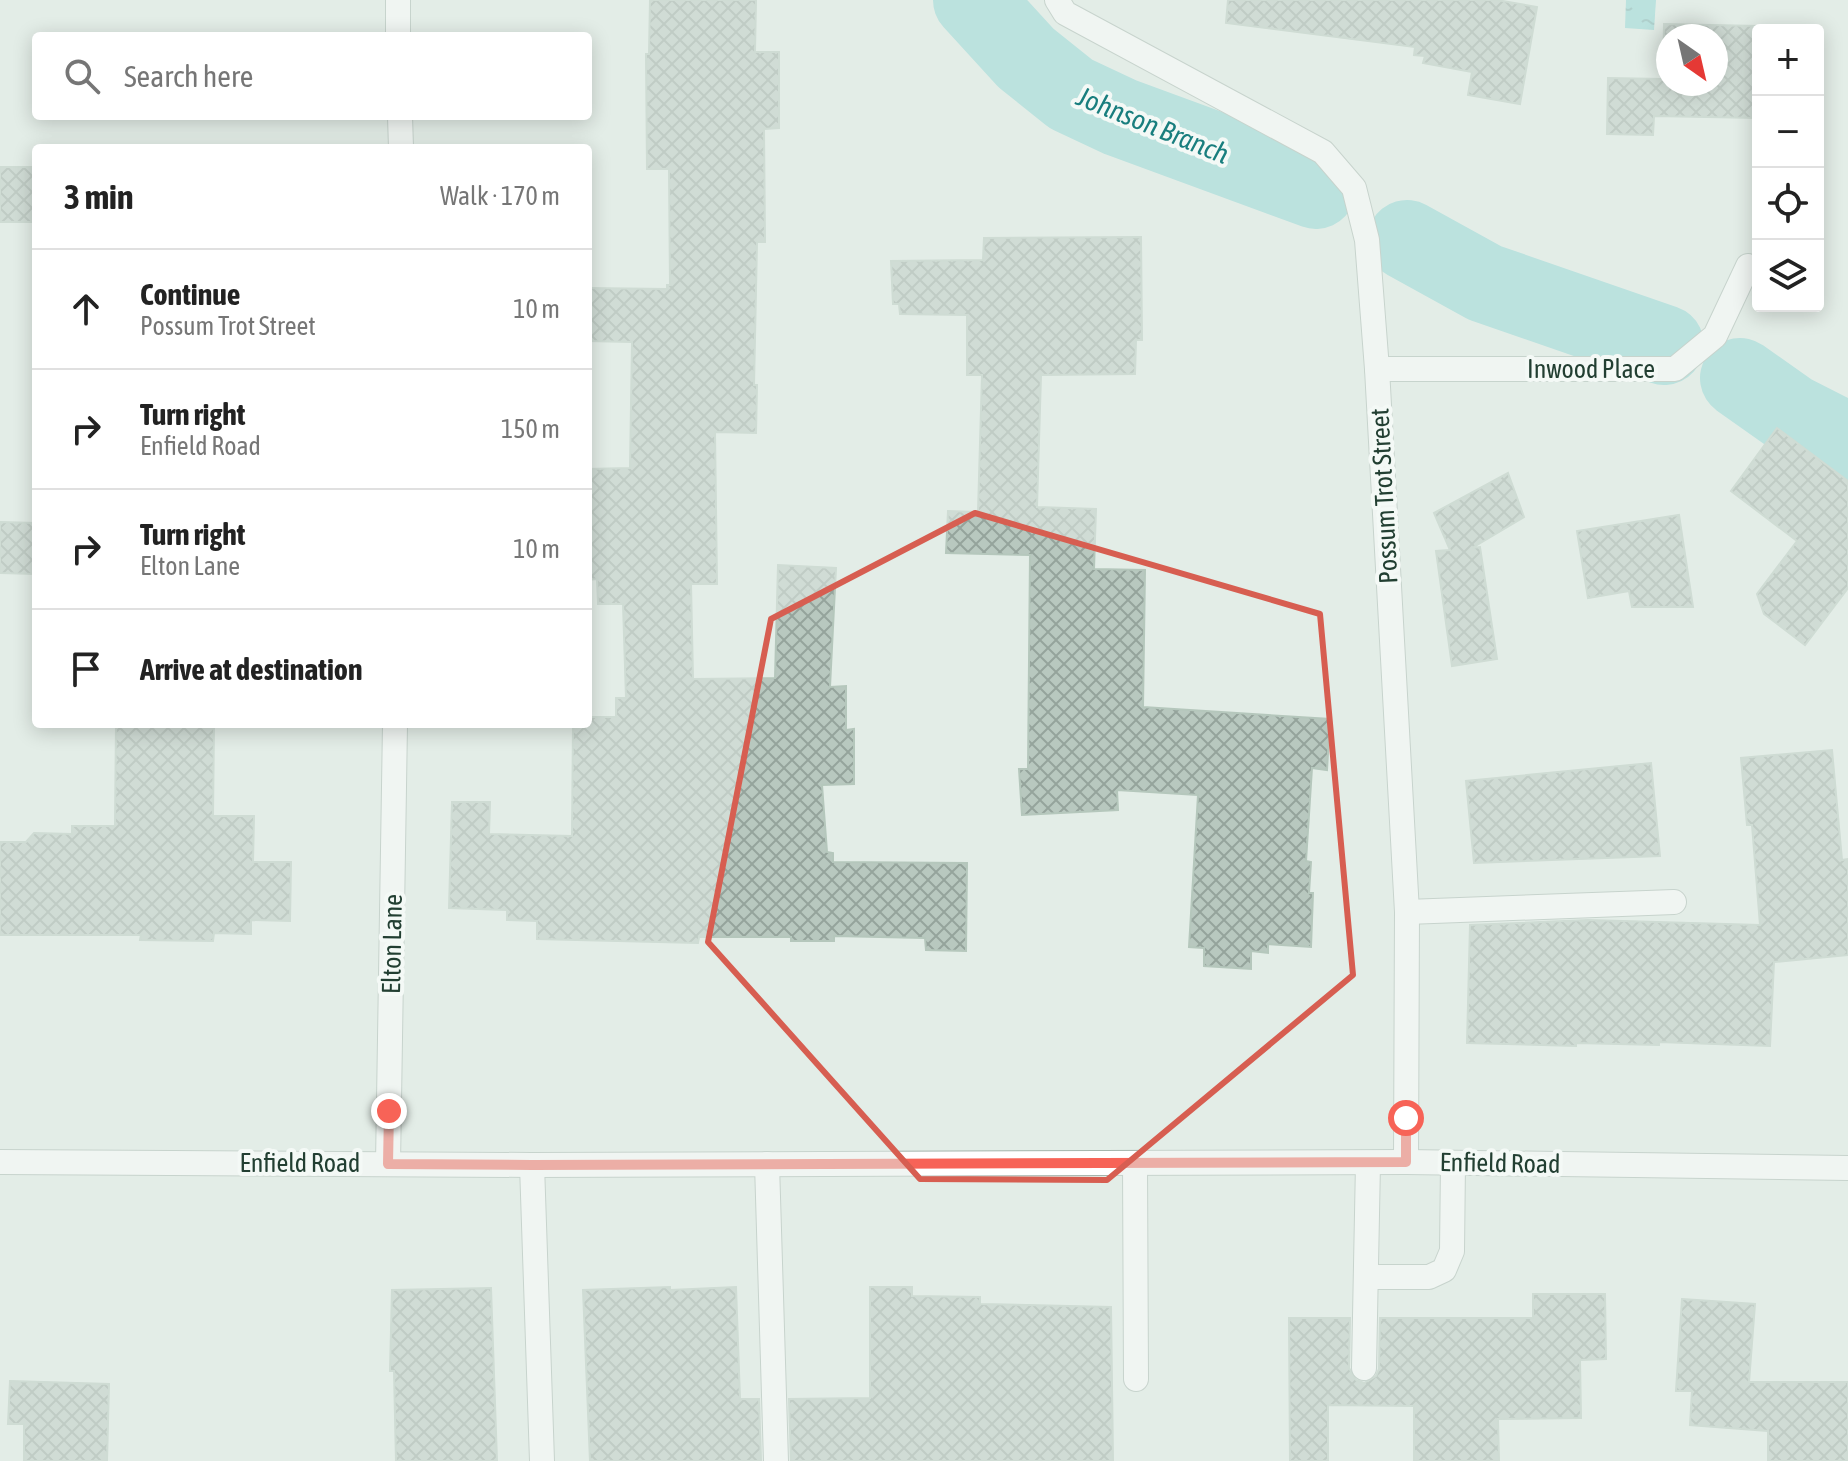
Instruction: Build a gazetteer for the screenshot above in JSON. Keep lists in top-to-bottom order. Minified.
{"streets":{"street":["Inwood Place","Possum Trot Street","Elton Lane","Enfield Road"]},"crossings":[["Inwood Place","Possum Trot Street"],["Possum Trot Street","Enfield Road"],["Elton Lane","Enfield Road"]],"water":["Johnson Branch"],"north":"bottom right","page":{"map_buttons":["+","−"],"search":"Search here","heading":["3 min","Walk · 170 m"],"list":[["Continue","Possum Trot Street","10 m"],["Turn right","Enfield Road","150 m"],["Turn right","Elton Lane","10 m"],"Arrive at destination"]}}
